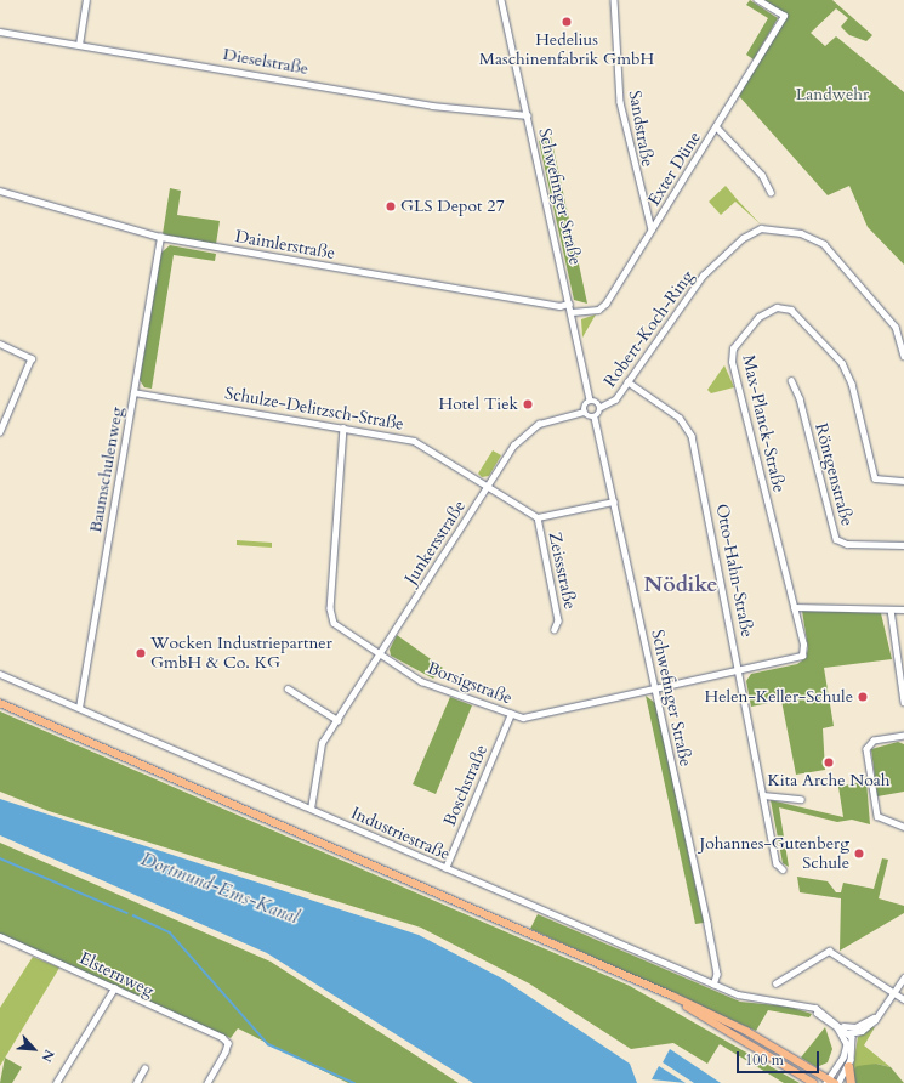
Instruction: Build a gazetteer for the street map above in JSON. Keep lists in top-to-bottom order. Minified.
{"streets":{"street":["Dieselstraße","Sandstraße","Exter Düne","Schwefinger Straße","Daimlerstraße","Robert-Koch-Ring","Schulze-Delitzsch-Straße","Max-Planck-Straße","Baumschulenweg","Röntgenstraße","Junkersstraße","Zeissstraße","Otto-Hahn-Straße","Borsigstraße","Boschstraße","Industriestraße","Elsternweg"]},"crossings":[["Dieselstraße","Schwefinger Straße"],["Sandstraße","Exter Düne"],["Exter Düne","Schwefinger Straße"],["Schwefinger Straße","Daimlerstraße"],["Schwefinger Straße","Borsigstraße"],["Schwefinger Straße","Industriestraße"],["Daimlerstraße","Baumschulenweg"],["Robert-Koch-Ring","Otto-Hahn-Straße"],["Schulze-Delitzsch-Straße","Baumschulenweg"],["Schulze-Delitzsch-Straße","Junkersstraße"],["Schulze-Delitzsch-Straße","Zeissstraße"],["Schulze-Delitzsch-Straße","Borsigstraße"],["Max-Planck-Straße","Borsigstraße"],["Baumschulenweg","Industriestraße"],["Junkersstraße","Borsigstraße"],["Junkersstraße","Industriestraße"],["Otto-Hahn-Straße","Borsigstraße"],["Borsigstraße","Boschstraße"],["Boschstraße","Industriestraße"]],"districts":["Nödike"],"water":["Dortmund-Ems-Kanal"],"parks":["Landwehr"],"places":["Hedelius Maschinenfabrik GmbH","GLS Depot 27","Hotel Tiek","Wocken Industriepartner GmbH & Co. KG","Helen-Keller-Schule","Kita Arche Noah","Johannes-Gutenberg Schule"],"scale_bar":"100 m","north":"bottom right"}
